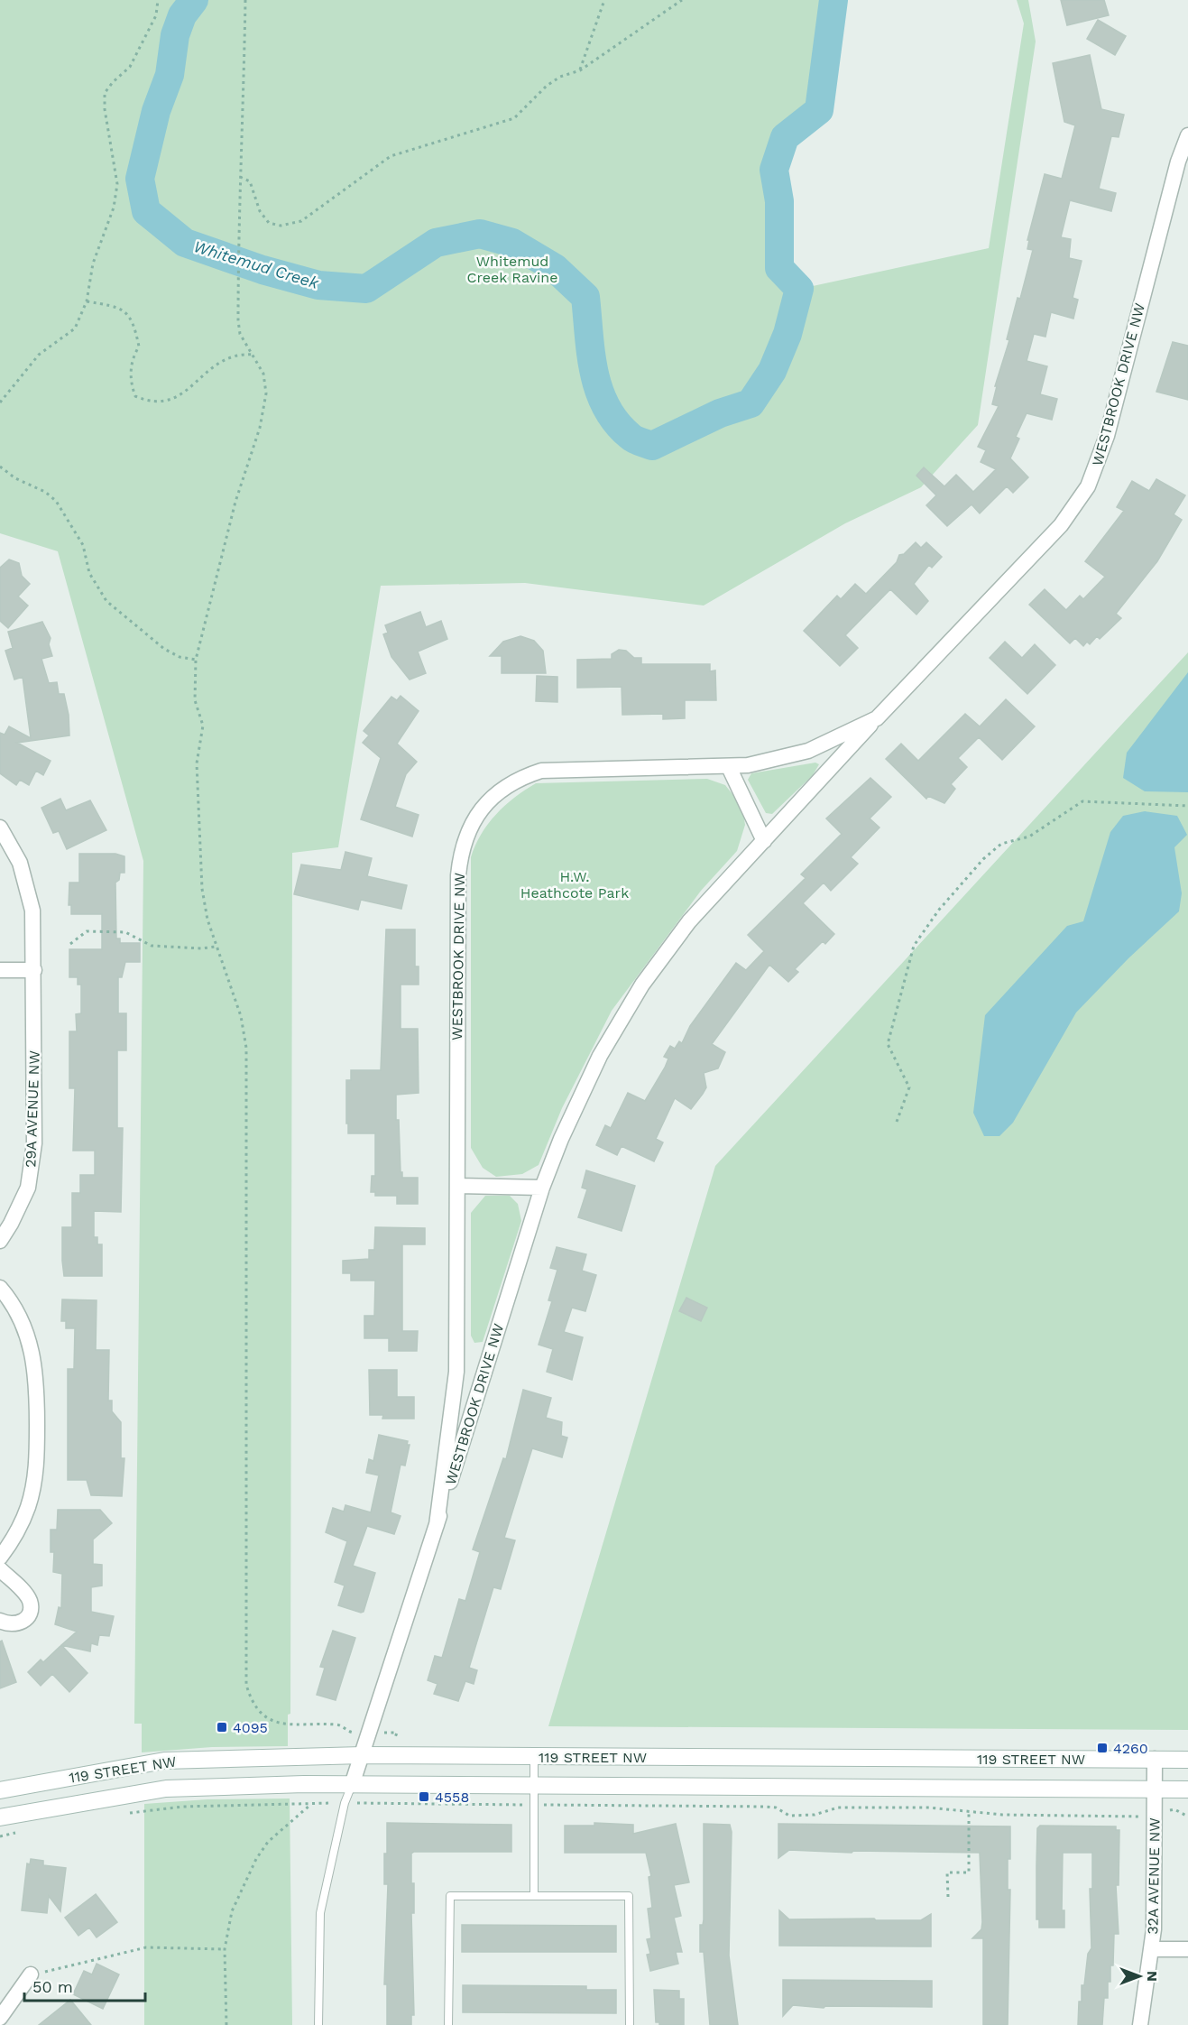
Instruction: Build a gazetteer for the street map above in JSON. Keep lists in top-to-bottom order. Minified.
{"streets":{"main road":["119 STREET NW"],"street":["WESTBROOK DRIVE NW","29A AVENUE NW","32A AVENUE NW"]},"crossings":[["WESTBROOK DRIVE NW","119 STREET NW"],["119 STREET NW","32A AVENUE NW"]],"water":["Whitemud Creek"],"parks":["Whitemud Creek Ravine","H.W. Heathcote Park"],"places":{"transit":["4095","4260","4558"]},"scale_bar":"50 m","north":"right"}
